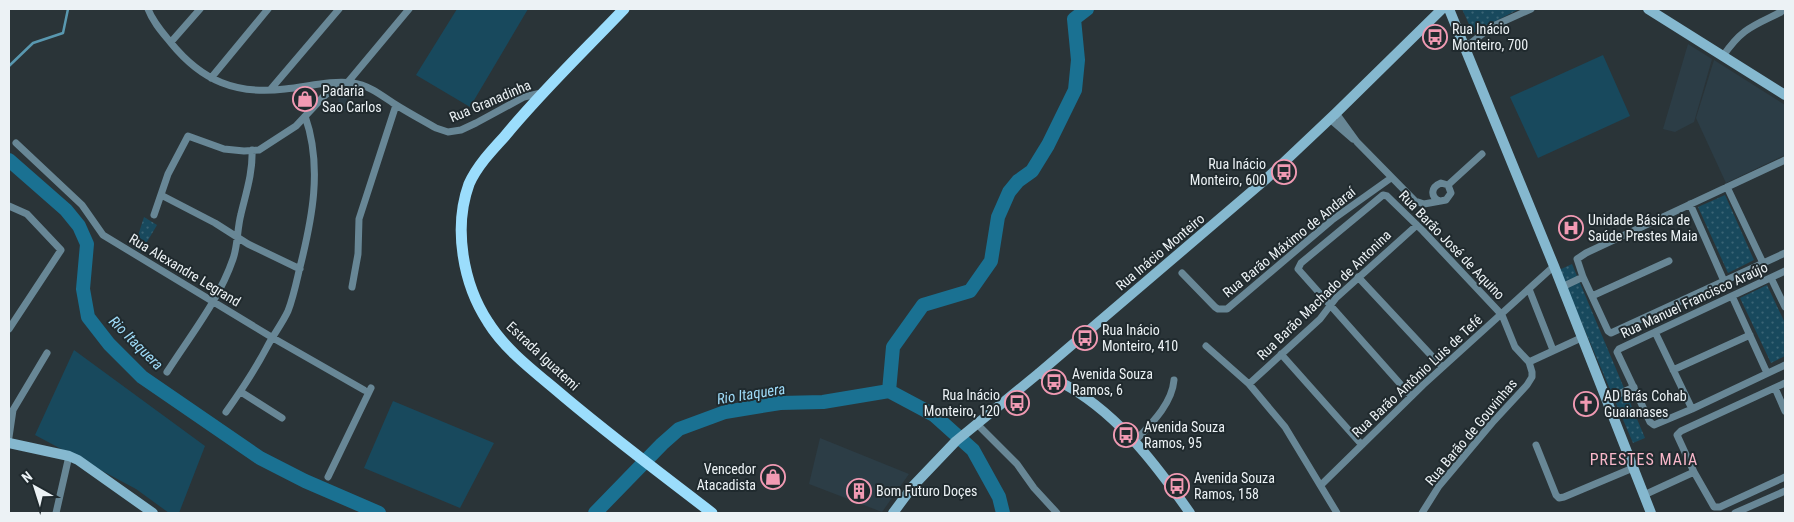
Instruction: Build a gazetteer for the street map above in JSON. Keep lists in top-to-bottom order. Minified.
{"streets":{"main road":["Estrada Iguatemi"],"street":["Rua Granadinha","Rua Barão Máximo de Andaraí","Rua Barão José de Aquino","Rua Inácio Monteiro","Rua Alexandre Legrand","Rua Barão Machado de Antonina","Rua Manuel Francisco Araújo","Rua Barão Antônio Luis de Tefé","Rua Barão de Gouvinhas"]},"crossings":[["Rua Granadinha","Estrada Iguatemi"],["Rua Barão José de Aquino","Rua Barão Machado de Antonina"],["Rua Barão José de Aquino","Rua Barão Antônio Luis de Tefé"],["Rua Barão José de Aquino","Rua Barão de Gouvinhas"]],"districts":["PRESTES MAIA"],"water":["Rio Itaquera"],"places":{"bus stop":["Rua Inácio Monteiro, 700","Rua Inácio Monteiro, 600","Rua Inácio Monteiro, 410","Avenida Souza Ramos, 6","Rua Inácio Monteiro, 120","Avenida Souza Ramos, 95","Avenida Souza Ramos, 158"],"shop":["Padaria Sao Carlos","Vencedor Atacadista"],"hospital":["Unidade Básica de Saúde Prestes Maia"],"church":["AD Brás Cohab Guaianases"],"building":["Bom Futuro Doçes"]},"north":"top left"}
